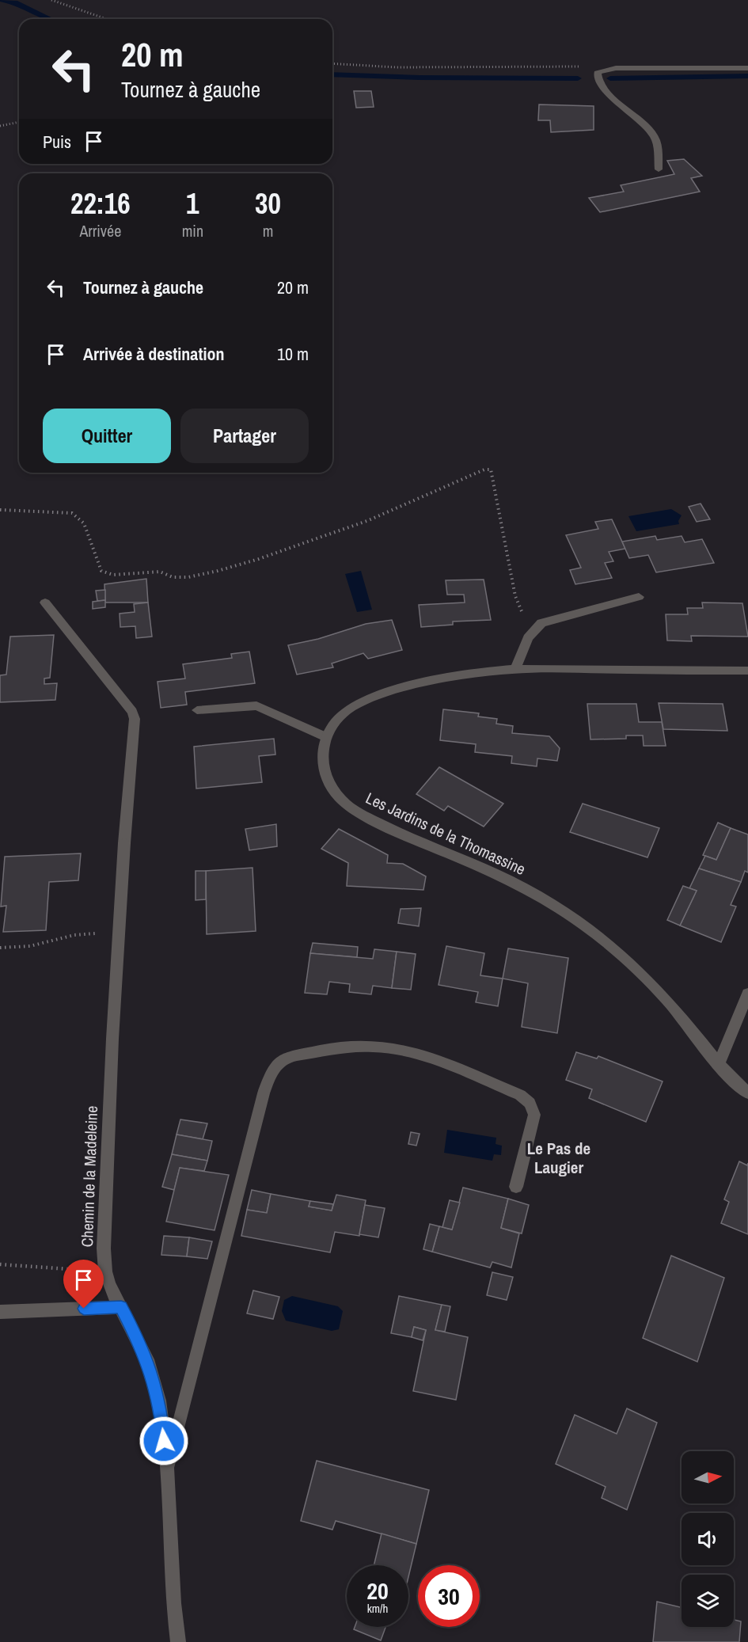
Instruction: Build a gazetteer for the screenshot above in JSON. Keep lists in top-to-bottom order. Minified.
{"streets":{"street":["Les Jardins de la Thomassine","Chemin de la Madeleine"]},"districts":["Le Pas de Laugier"],"north":"right","page":{"turn":["20 m","Tournez à gauche"],"then":"Puis","eta":["22:16","Arrivée","1","min","30","m"],"list":[{"name":"Tournez à gauche","value":"20 m"},{"name":"Arrivée à destination","value":"10 m"}],"buttons":["Quitter","Partager"],"speed":"20 km/h","limit":"30"}}
